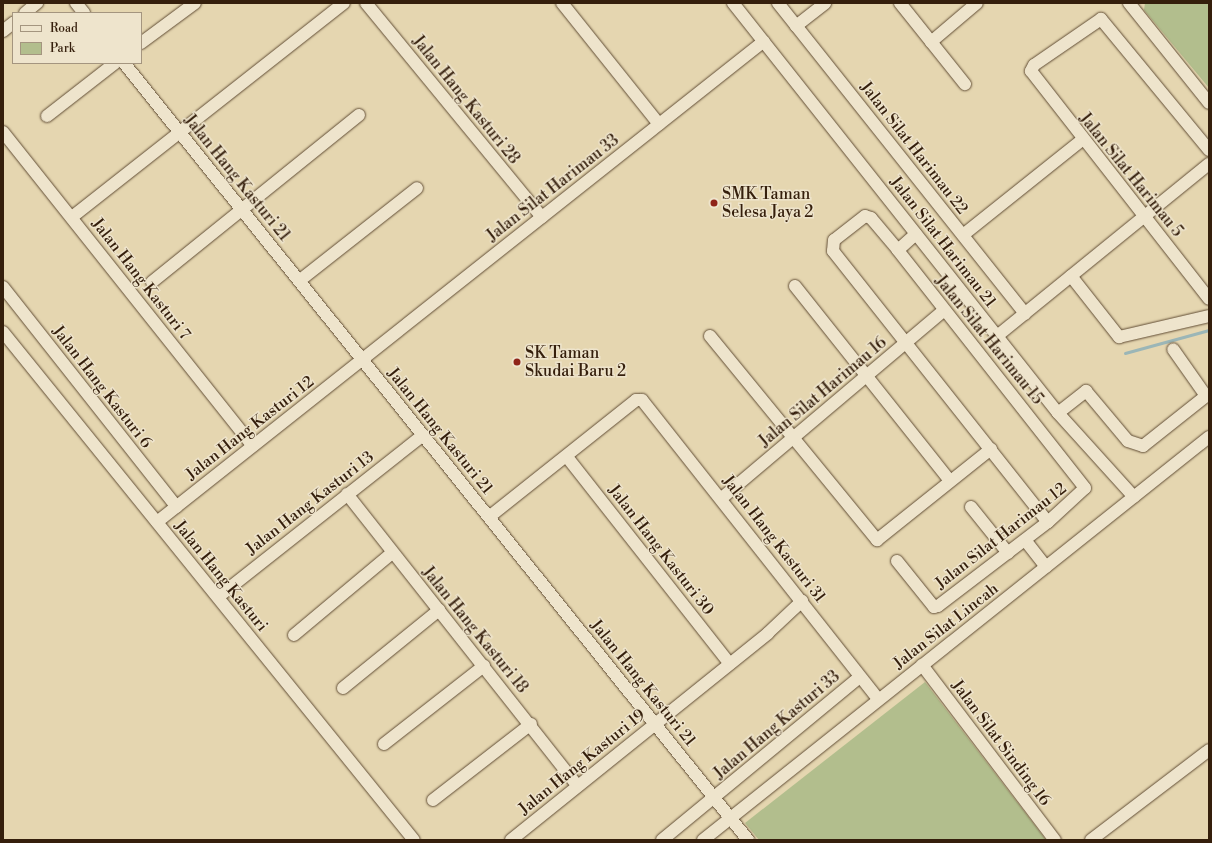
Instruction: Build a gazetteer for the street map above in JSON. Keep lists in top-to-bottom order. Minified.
{"streets":{"street":["Jalan Hang Kasturi 28","Jalan Silat Harimau 22","Jalan Silat Harimau 5","Jalan Hang Kasturi 21","Jalan Silat Harimau 33","Jalan Silat Harimau 21","Jalan Hang Kasturi 7","Jalan Silat Harimau 15","Jalan Hang Kasturi 6","Jalan Silat Harimau 16","Jalan Hang Kasturi 12","Jalan Hang Kasturi 13","Jalan Silat Harimau 12","Jalan Hang Kasturi 31","Jalan Hang Kasturi 30","Jalan Hang Kasturi","Jalan Silat Lincah","Jalan Hang Kasturi 18","Jalan Hang Kasturi 33","Jalan Silat Sinding 16","Jalan Hang Kasturi 19"]},"crossings":[["Jalan Hang Kasturi 28","Jalan Silat Harimau 33"],["Jalan Hang Kasturi 21","Jalan Silat Harimau 33"],["Jalan Hang Kasturi 21","Jalan Hang Kasturi 12"],["Jalan Hang Kasturi 21","Jalan Hang Kasturi 13"],["Jalan Hang Kasturi 21","Jalan Silat Lincah"],["Jalan Hang Kasturi 21","Jalan Hang Kasturi 33"],["Jalan Hang Kasturi 21","Jalan Hang Kasturi 19"],["Jalan Silat Harimau 33","Jalan Silat Harimau 21"],["Jalan Silat Harimau 33","Jalan Hang Kasturi 12"],["Jalan Silat Harimau 21","Jalan Silat Lincah"],["Jalan Hang Kasturi 7","Jalan Hang Kasturi 12"],["Jalan Silat Harimau 15","Jalan Silat Harimau 16"],["Jalan Silat Harimau 15","Jalan Silat Harimau 12"],["Jalan Hang Kasturi 6","Jalan Hang Kasturi 12"],["Jalan Silat Harimau 16","Jalan Hang Kasturi 31"],["Jalan Hang Kasturi 12","Jalan Hang Kasturi"],["Jalan Hang Kasturi 13","Jalan Hang Kasturi"],["Jalan Hang Kasturi 13","Jalan Hang Kasturi 18"],["Jalan Hang Kasturi 31","Jalan Hang Kasturi 30"],["Jalan Hang Kasturi 31","Jalan Silat Lincah"],["Jalan Hang Kasturi 31","Jalan Hang Kasturi 33"],["Jalan Hang Kasturi 31","Jalan Hang Kasturi 19"],["Jalan Hang Kasturi 30","Jalan Hang Kasturi 19"],["Jalan Silat Lincah","Jalan Silat Sinding 16"],["Jalan Hang Kasturi 18","Jalan Hang Kasturi 19"]],"places":["SMK Taman Selesa Jaya 2","SK Taman Skudai Baru 2"],"legend":["Road","Park"]}
